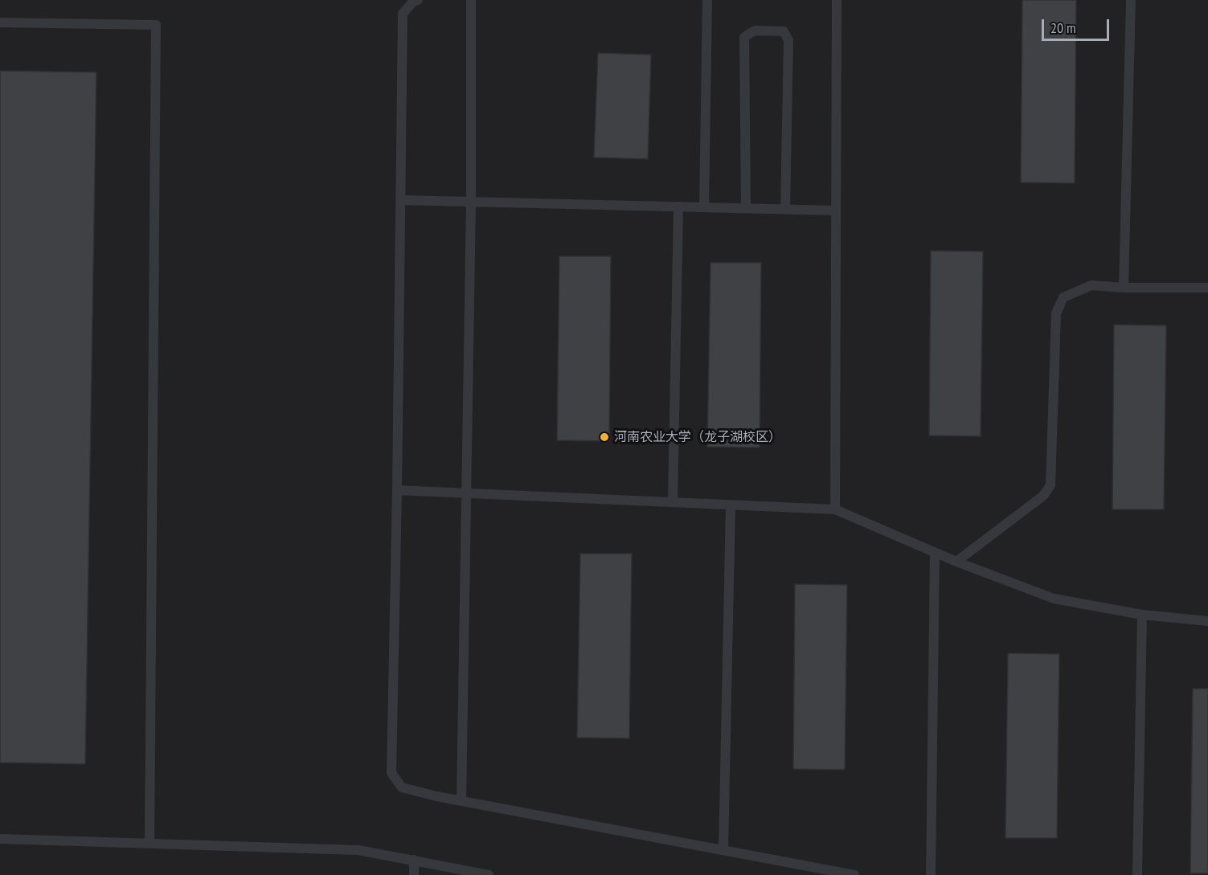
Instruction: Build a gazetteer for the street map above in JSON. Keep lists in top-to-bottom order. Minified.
{"places":["河南农业大学（龙子湖校区）"],"scale_bar":"20 m"}
